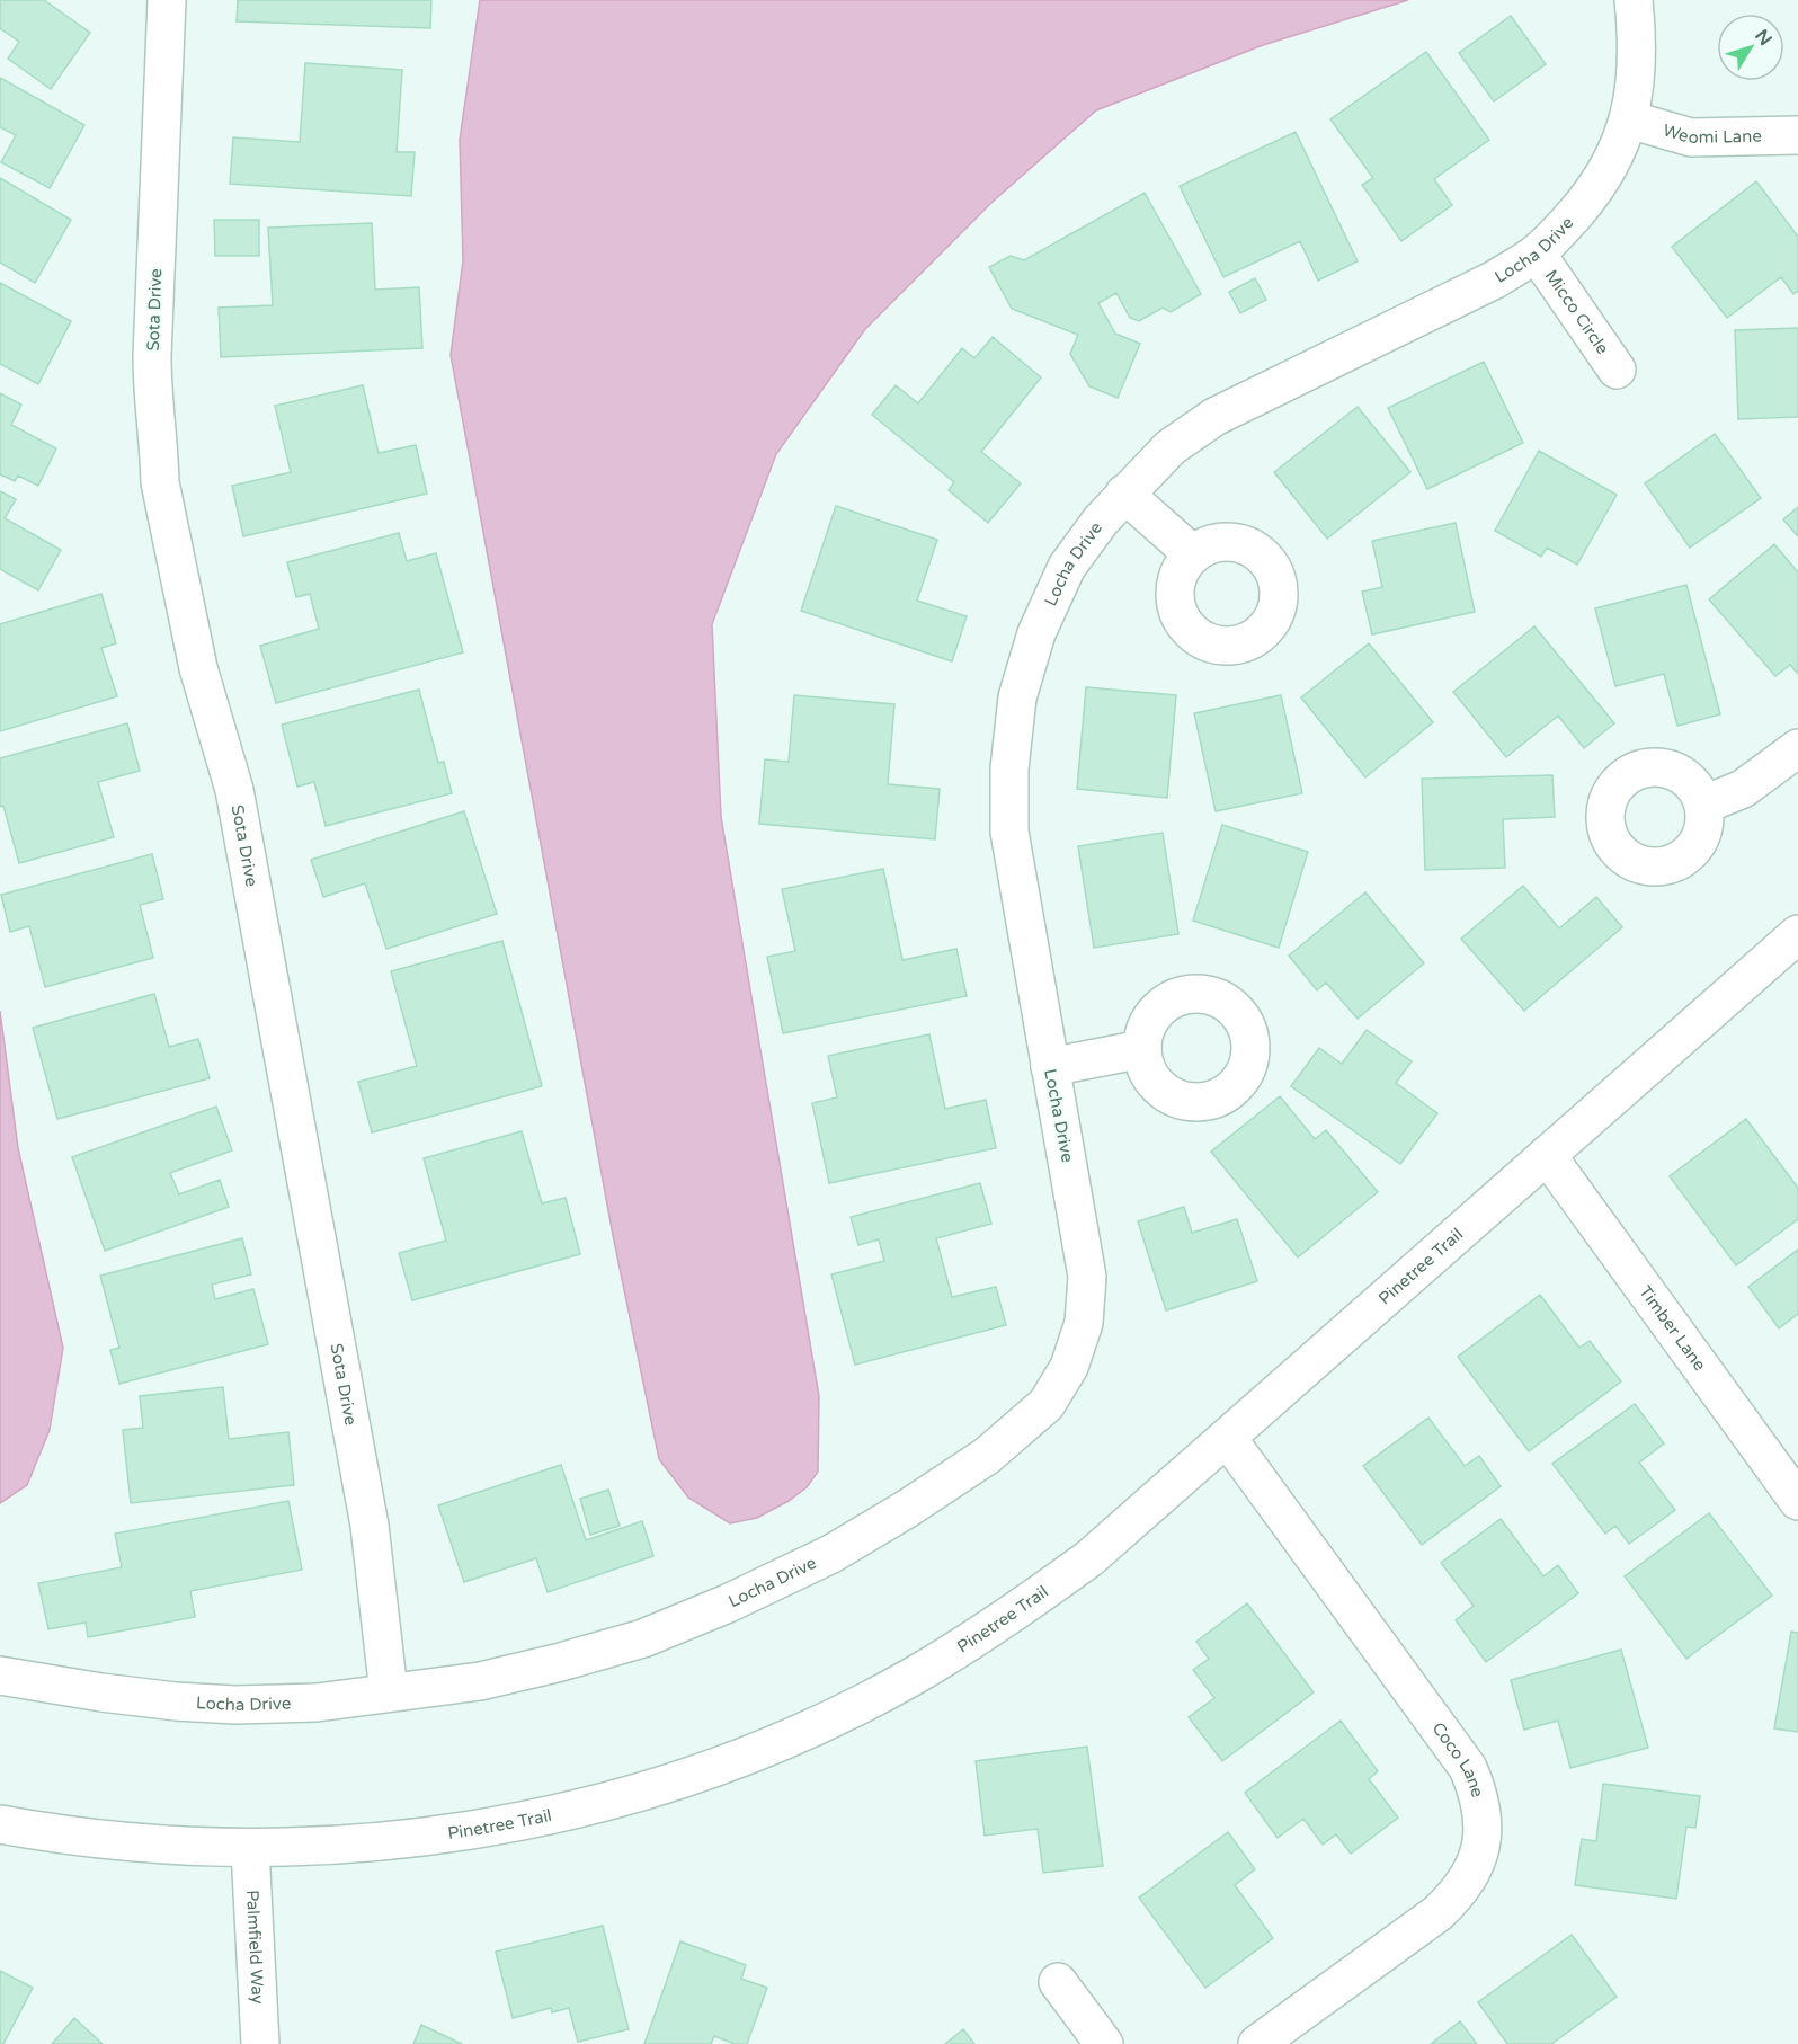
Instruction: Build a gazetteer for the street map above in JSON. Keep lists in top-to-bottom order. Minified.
{"streets":{"street":["Weomi Lane","Locha Drive","Sota Drive","Micco Circle","Pinetree Trail","Timber Lane","Coco Lane","Palmfield Way"]},"crossings":[["Weomi Lane","Locha Drive"],["Locha Drive","Sota Drive"],["Locha Drive","Micco Circle"],["Pinetree Trail","Timber Lane"],["Pinetree Trail","Coco Lane"],["Pinetree Trail","Palmfield Way"]],"north":"top right"}
